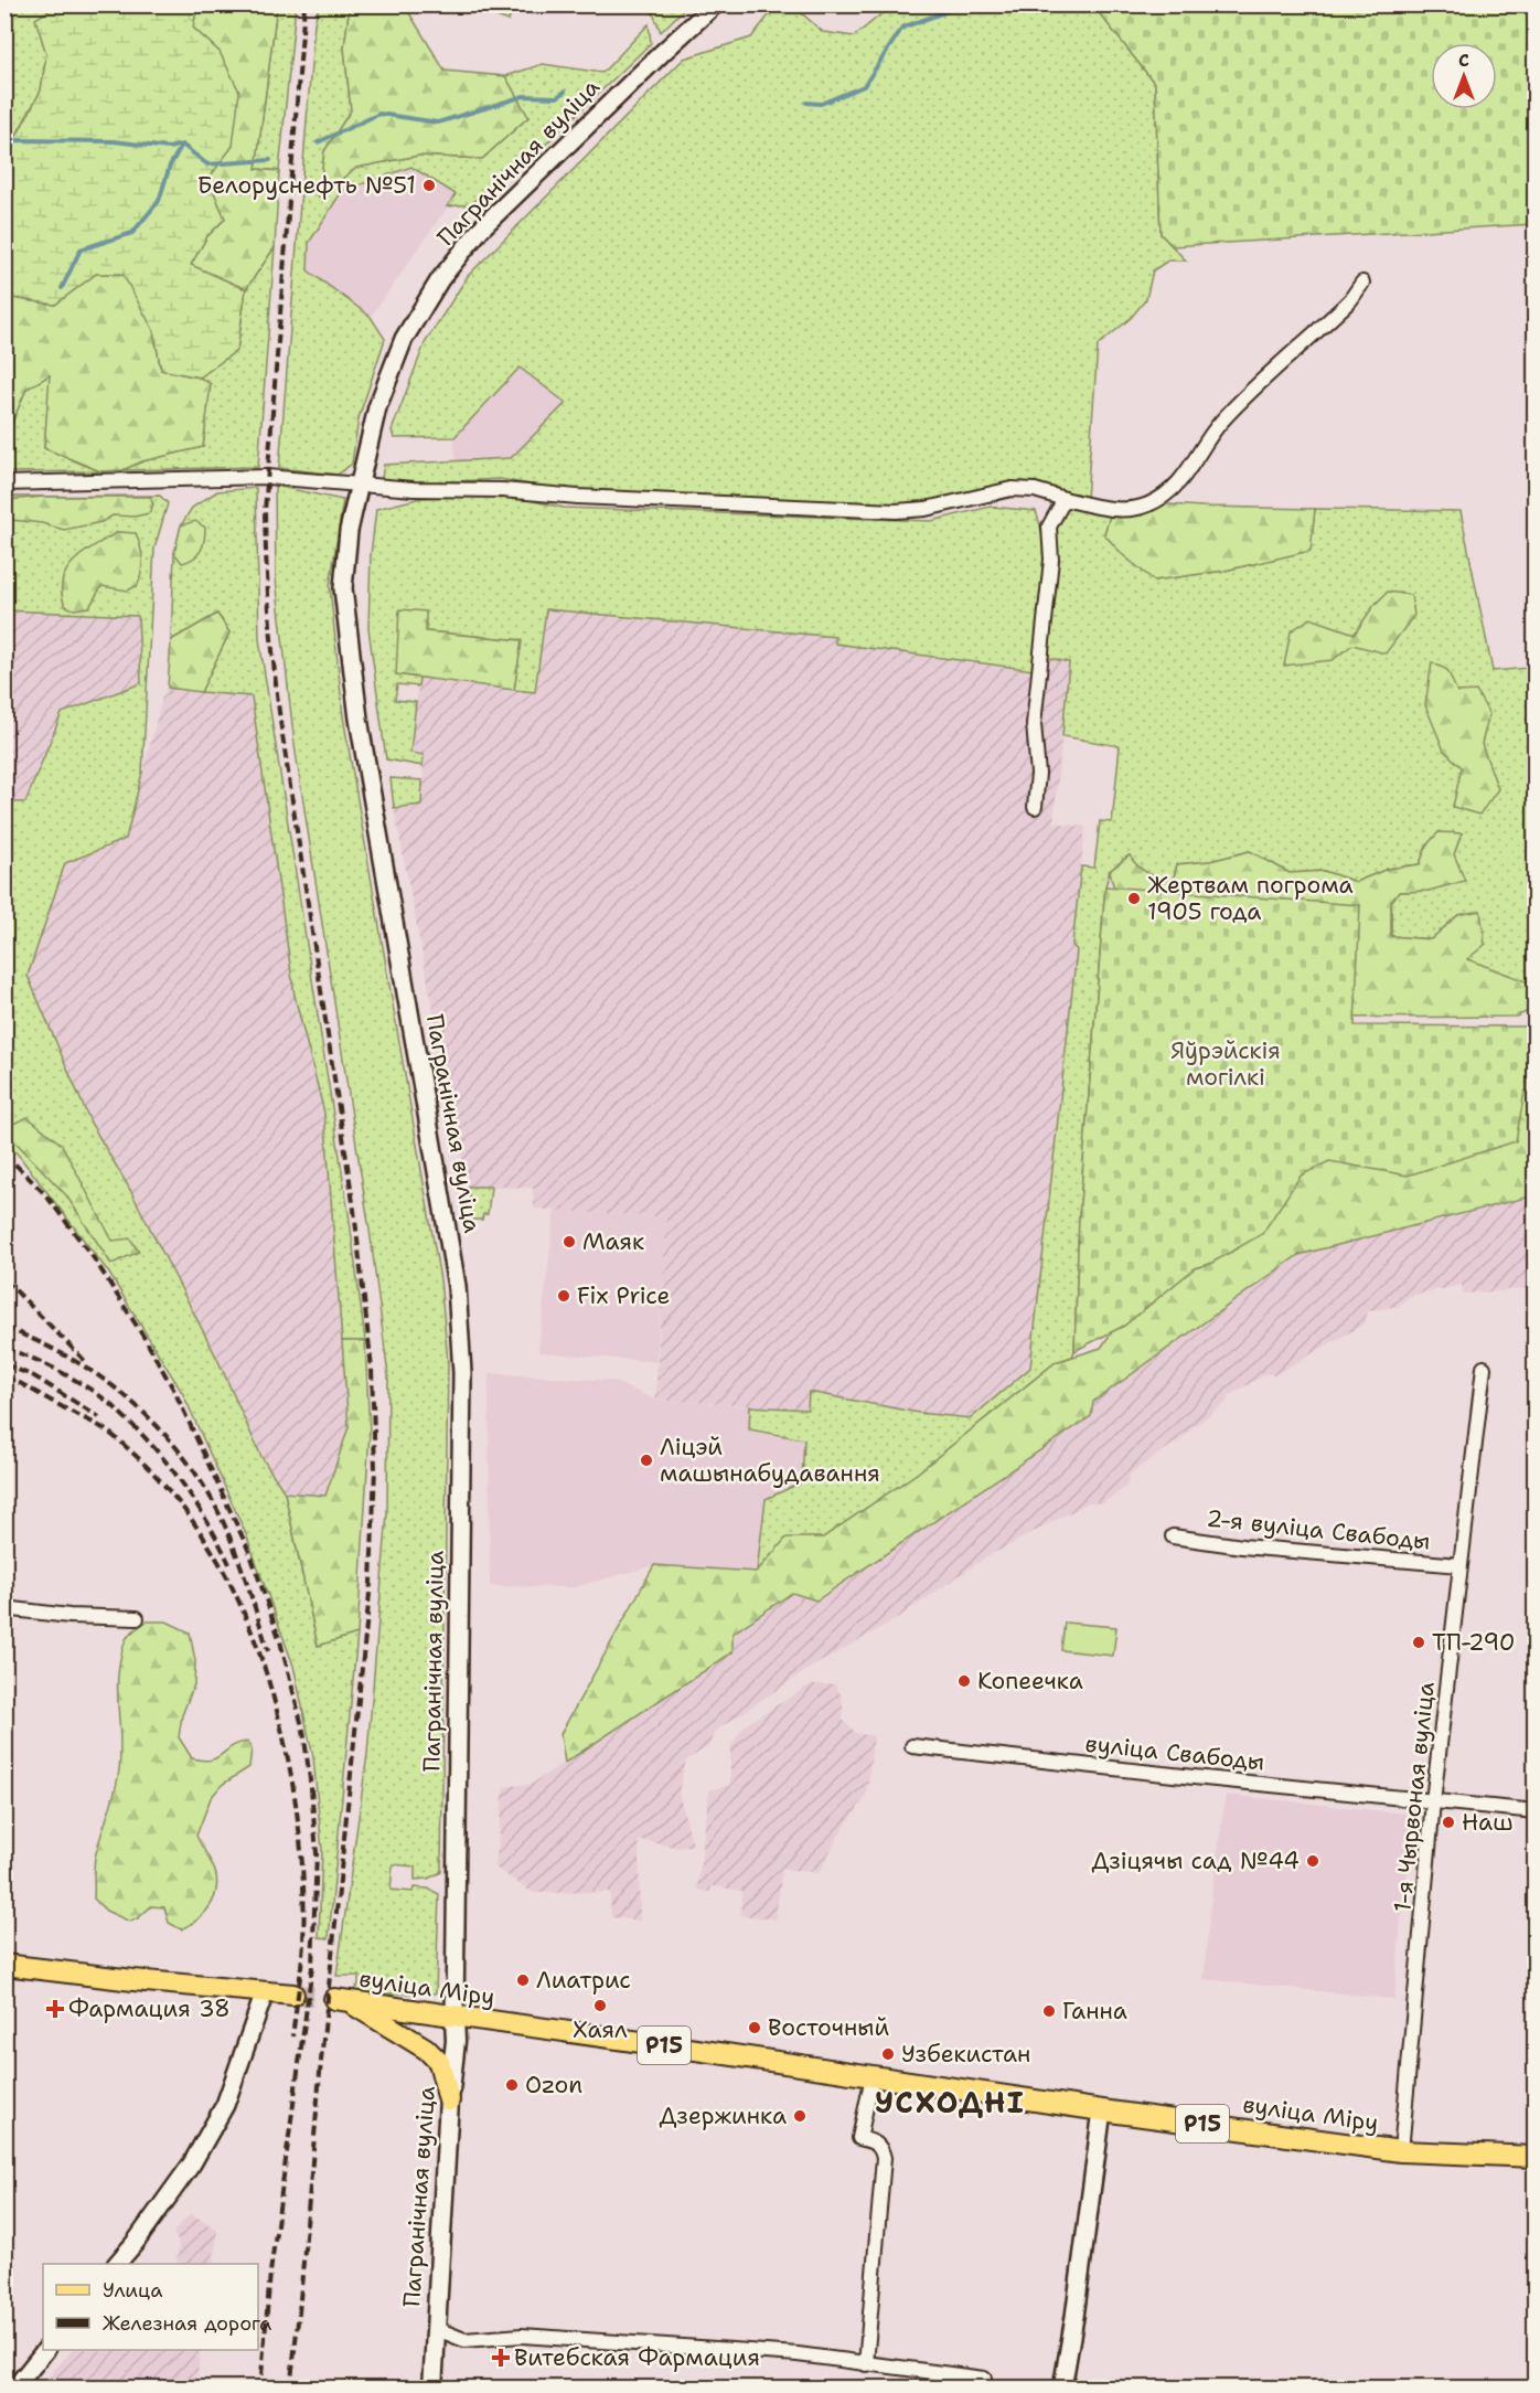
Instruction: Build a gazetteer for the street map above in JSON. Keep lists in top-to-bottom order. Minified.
{"streets":{"main road":["Пагранічная вуліца","вуліца Міру","Р15"],"street":["2-я вуліца Свабоды","вуліца Свабоды","1-я Чырвоная вуліца"]},"crossings":[["Пагранічная вуліца","вуліца Міру"],["2-я вуліца Свабоды","1-я Чырвоная вуліца"],["вуліца Свабоды","1-я Чырвоная вуліца"],["1-я Чырвоная вуліца","вуліца Міру"]],"districts":["УСХОДНІ"],"parks":["Яўрэйскія могілкі"],"places":{"other":["Белоруснефть №51","Жертвам погрома 1905 года","Маяк","Fix Price","Ліцэй машынабудавання","ТП-290","Копеечка","Наш","Дзіцячы сад №44","Лиатрис","Хаял","Ганна","Восточный","Узбекистан","Ozon","Дзержинка"],"health":["Фармация 38","Витебская Фармация"]},"legend":["Улица","Железная дорога"],"north":"top"}
